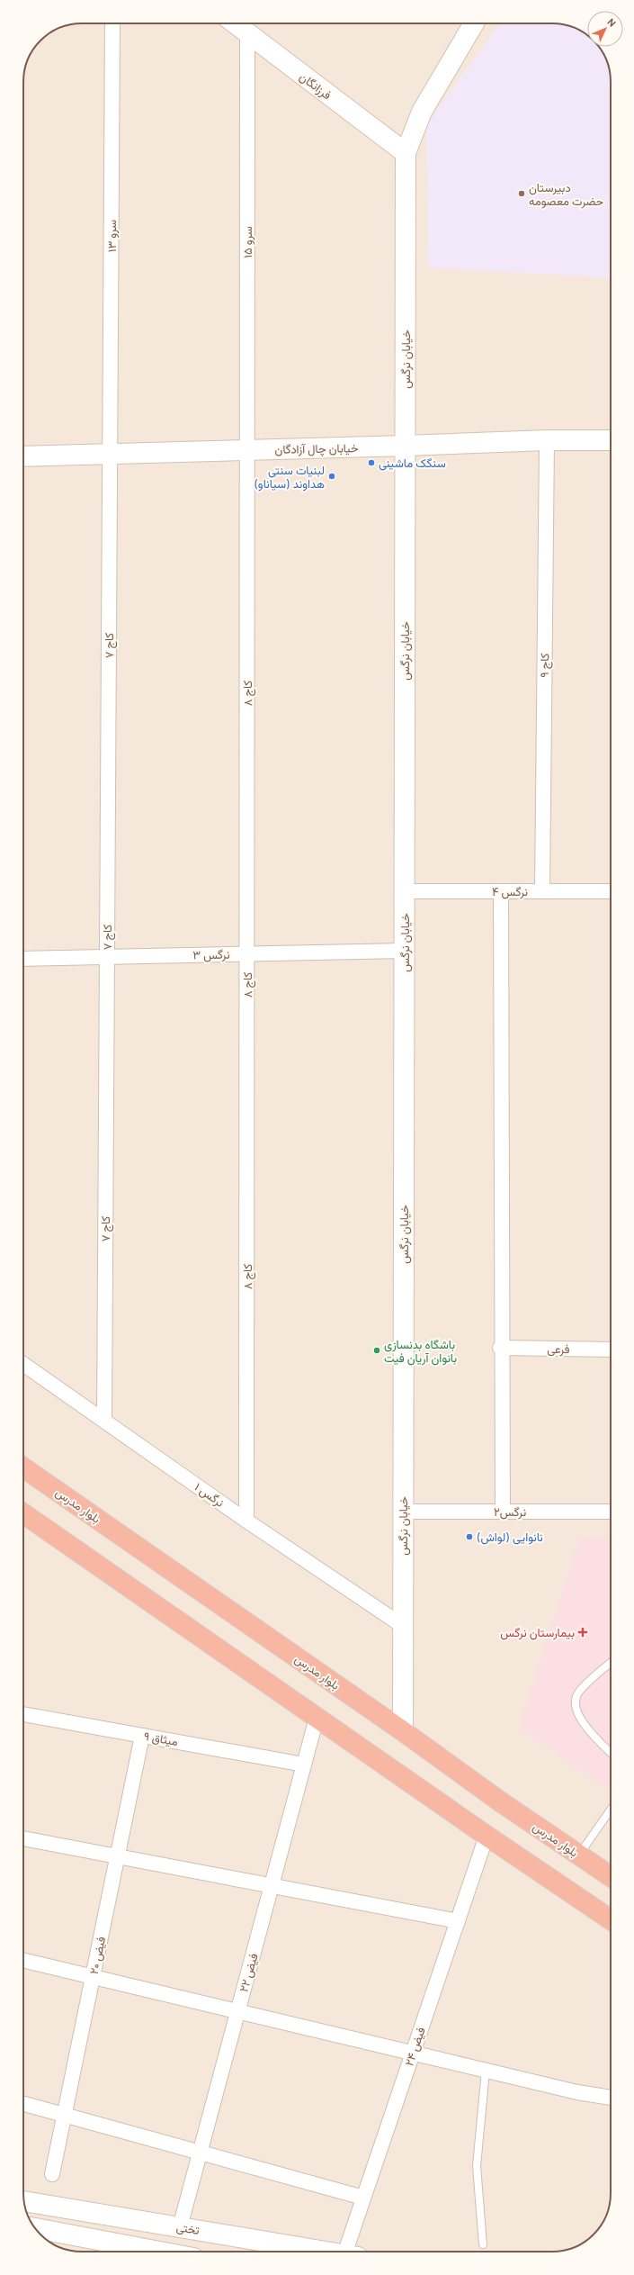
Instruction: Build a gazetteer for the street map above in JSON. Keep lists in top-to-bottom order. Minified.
{"streets":{"highway":["بلوار مدرس"],"street":["فرزانگان","سرو ۱۳","سرو ۱۵","خیابان نرگس","خیابان چال آزادگان","کاج ۷","کاج ۹","کاج ۸","نرگس ۴","نرگس ۳","فرعی","نرگس ۱","نرگس۲","میثاق ۹","فیض ۲۰","فیض ۲۲","فیض ۲۴","تختی"]},"crossings":[["فرزانگان","سرو ۱۵"],["فرزانگان","خیابان نرگس"],["سرو ۱۳","خیابان چال آزادگان"],["سرو ۱۳","کاج ۷"],["سرو ۱۵","خیابان چال آزادگان"],["سرو ۱۵","کاج ۸"],["خیابان نرگس","خیابان چال آزادگان"],["خیابان نرگس","نرگس ۴"],["خیابان نرگس","نرگس ۳"],["خیابان نرگس","نرگس ۱"],["خیابان نرگس","بلوار مدرس"],["خیابان نرگس","نرگس۲"],["خیابان چال آزادگان","کاج ۷"],["خیابان چال آزادگان","کاج ۹"],["خیابان چال آزادگان","کاج ۸"],["کاج ۷","نرگس ۳"],["کاج ۷","نرگس ۱"],["کاج ۹","نرگس ۴"],["کاج ۸","نرگس ۳"],["کاج ۸","نرگس ۱"],["میثاق ۹","فیض ۲۰"],["میثاق ۹","فیض ۲۲"],["فیض ۲۲","تختی"]],"places":{"other":["دبیرستان حضرت معصومه","سنگک ماشینی","لبنیات سنتی هداوند (سیاناو)","باشگاه بدنسازی بانوان آریان فیت","نانوایی (لواش)"],"health":["بیمارستان نرگس"]},"north":"top right"}
